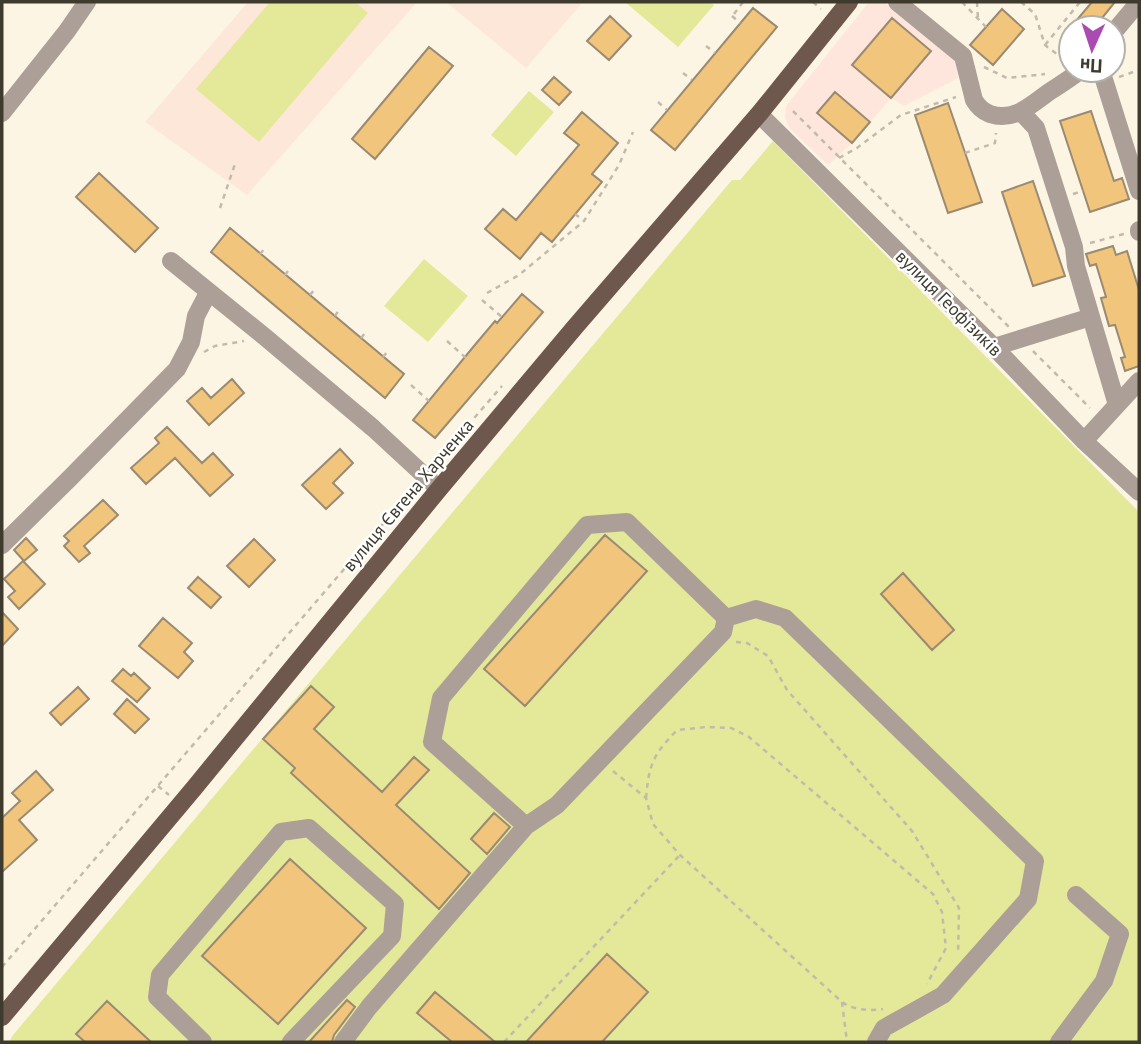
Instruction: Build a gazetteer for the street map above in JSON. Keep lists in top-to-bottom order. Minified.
{"streets":{"main road":["вулиця Євгена Харченка"],"street":["вулиця Геофізиків"]},"crossings":[["вулиця Геофізиків","вулиця Євгена Харченка"]],"north":"bottom"}
